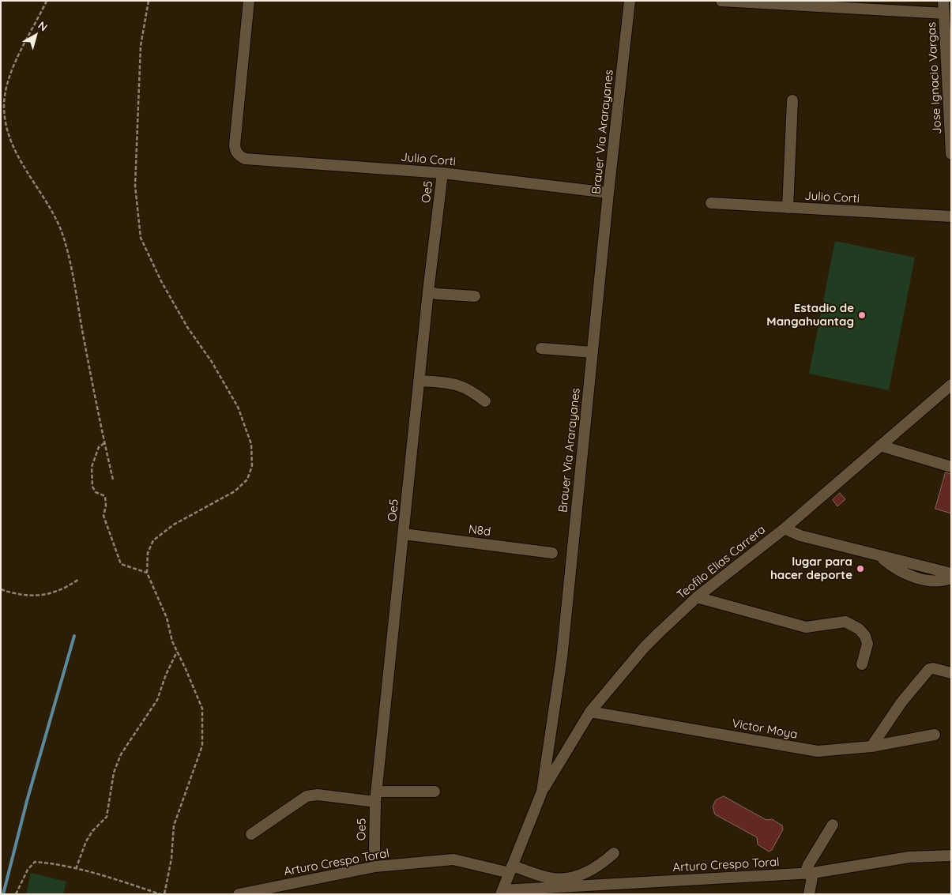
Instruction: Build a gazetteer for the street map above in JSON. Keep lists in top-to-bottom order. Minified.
{"streets":{"street":["Jose Ignacio Vargas","Brauer Via Ararayanes","Julio Corti","Oe5","N8d","Teofilo Elias Carrera","Victor Moya","Arturo Crespo Toral"]},"crossings":[["Brauer Via Ararayanes","Julio Corti"],["Brauer Via Ararayanes","Teofilo Elias Carrera"],["Brauer Via Ararayanes","Arturo Crespo Toral"],["Julio Corti","Oe5"],["Oe5","N8d"],["Teofilo Elias Carrera","Victor Moya"]],"places":["Estadio de Mangahuantag","lugar para hacer deporte"],"north":"top right"}
